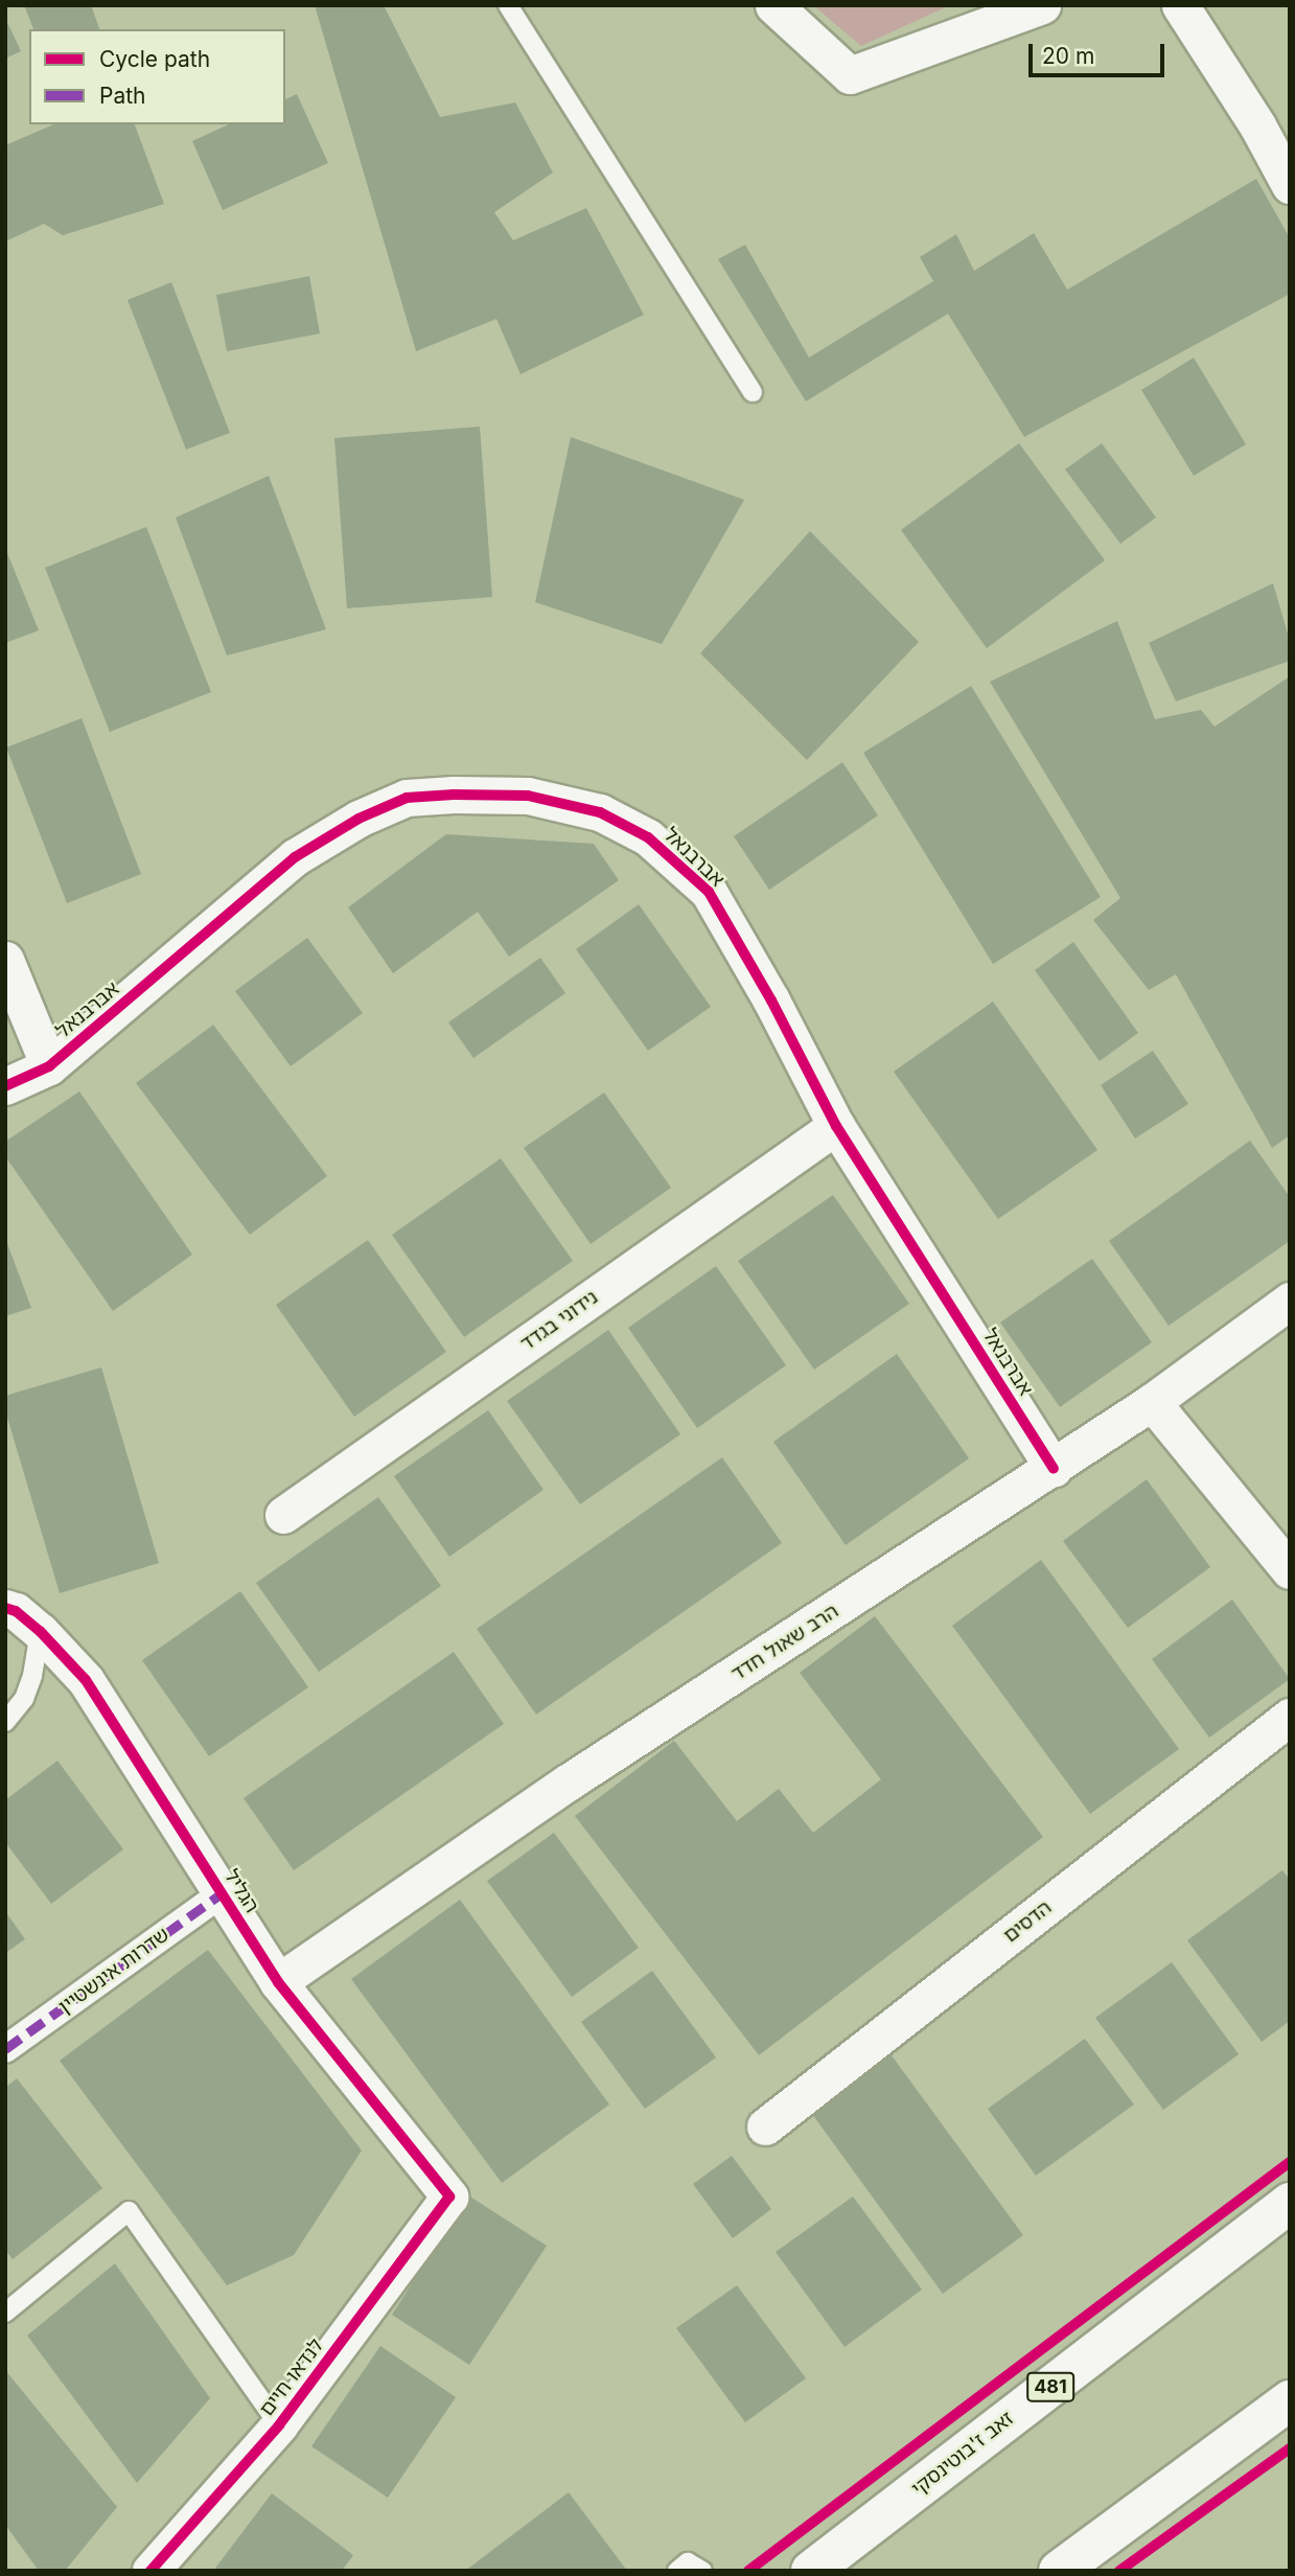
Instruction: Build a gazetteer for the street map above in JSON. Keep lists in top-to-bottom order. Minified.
{"streets":{"main road":["481","זאב ז'בוטינסקי"],"street":["אברבנאל","נידוני בגדד","הרב שאול חדד","הגליל","הדסים","שדרות אינשטיין","לנדאו חיים"]},"crossings":[["אברבנאל","נידוני בגדד"],["אברבנאל","הרב שאול חדד"],["הרב שאול חדד","הגליל"],["הגליל","שדרות אינשטיין"],["הגליל","לנדאו חיים"]],"legend":["Cycle path","Path"],"scale_bar":"20 m"}
